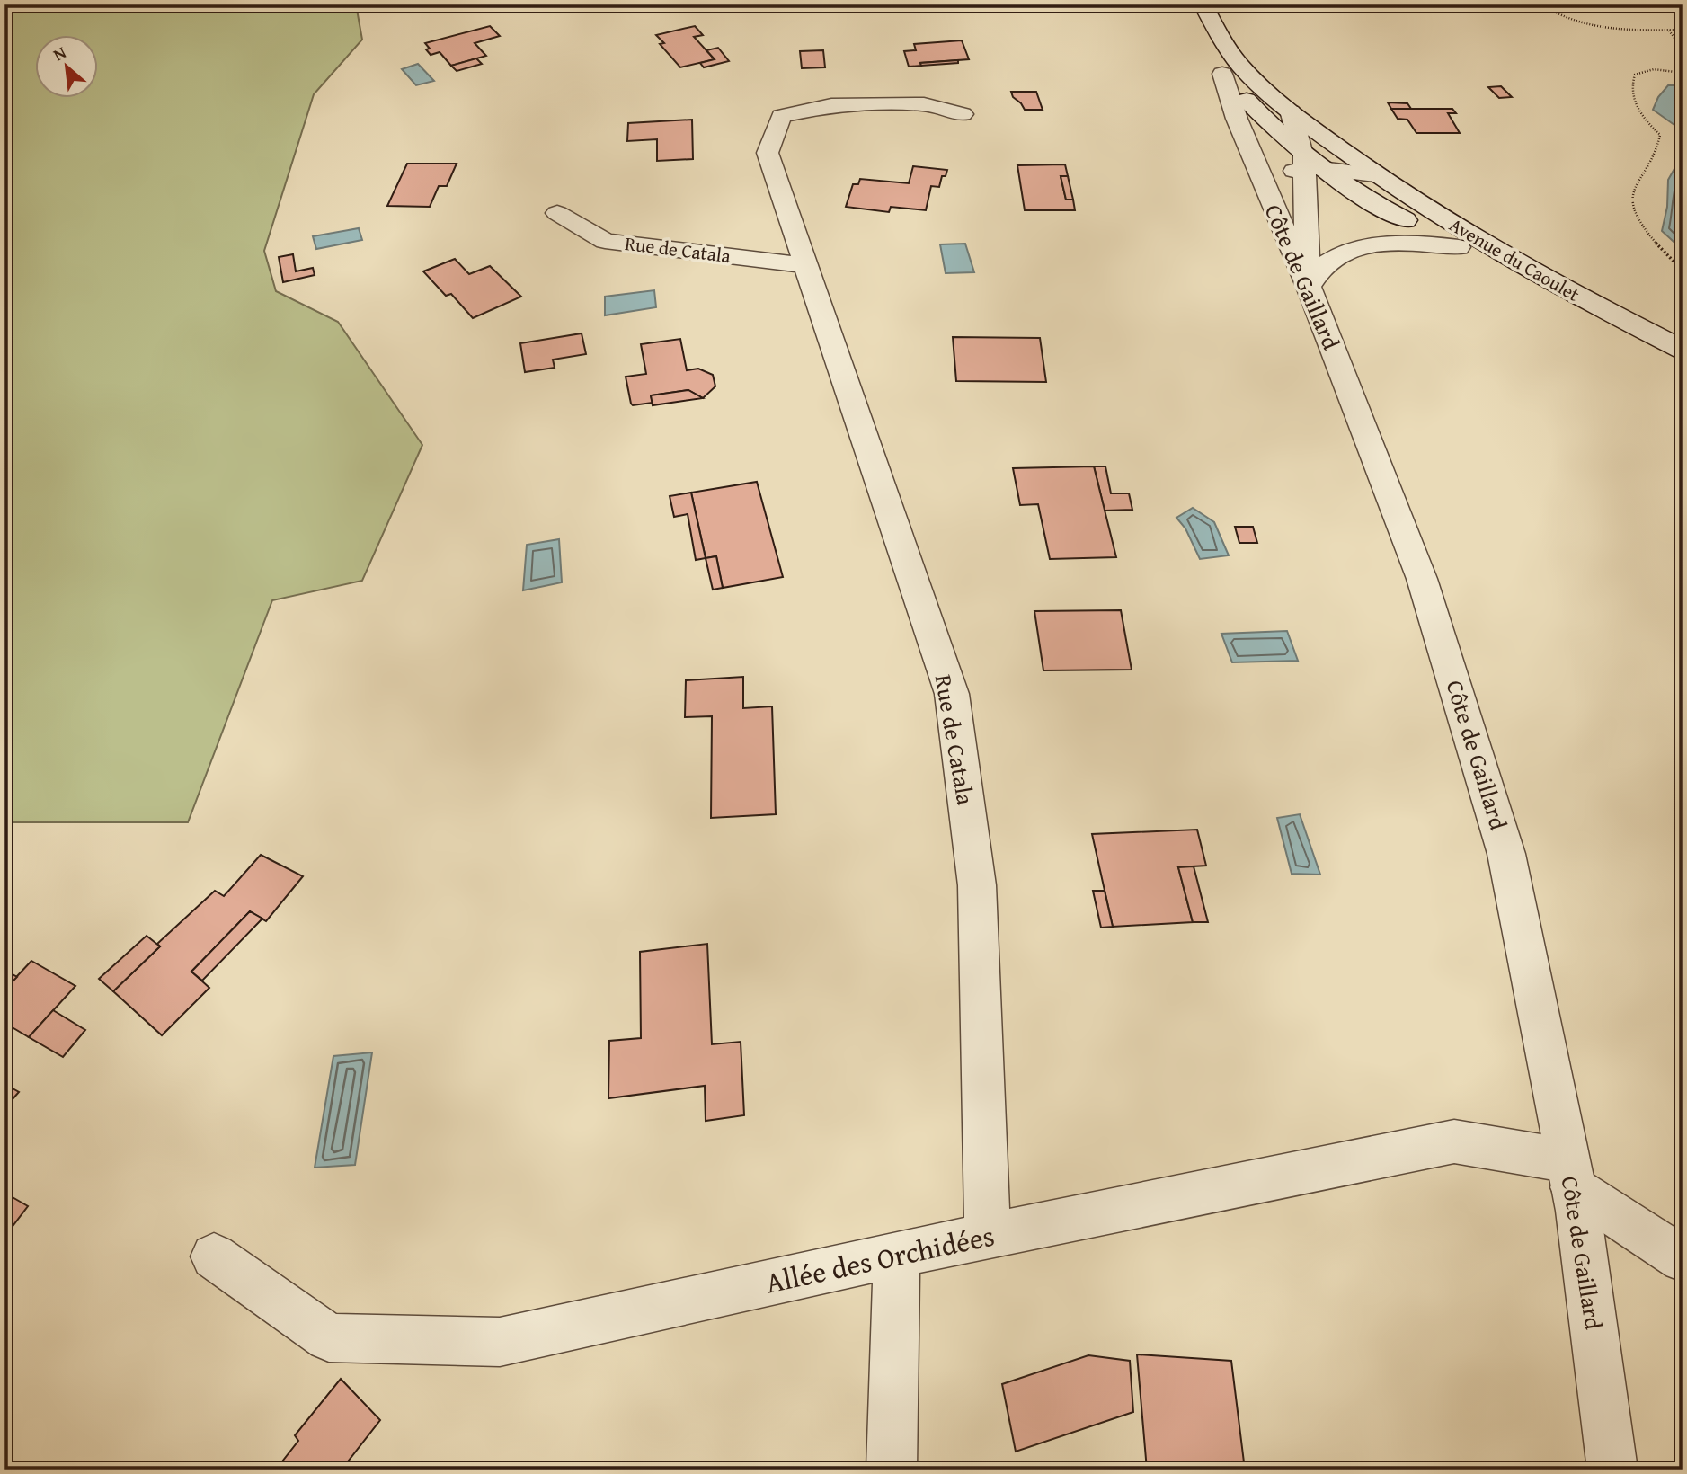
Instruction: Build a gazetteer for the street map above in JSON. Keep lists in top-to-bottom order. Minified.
{"streets":{"street":["Rue de Catala","Avenue du Caoulet","Côte de Gaillard","Allée des Orchidées"]},"crossings":[["Rue de Catala","Allée des Orchidées"],["Avenue du Caoulet","Côte de Gaillard"],["Côte de Gaillard","Allée des Orchidées"]],"north":"top left"}
